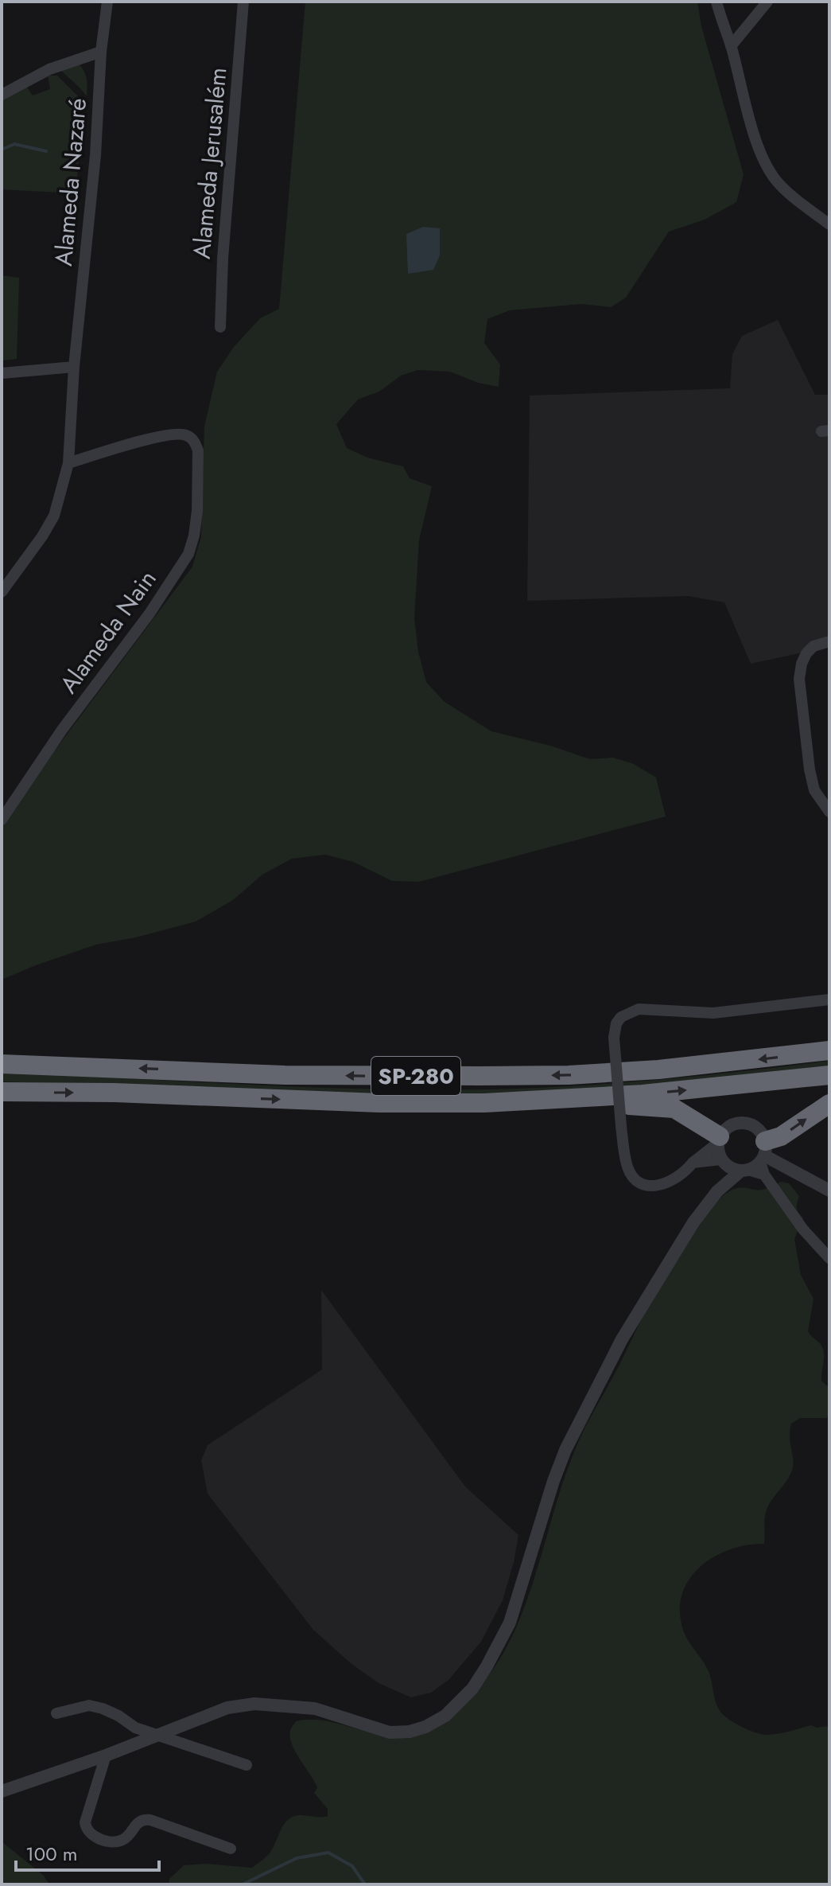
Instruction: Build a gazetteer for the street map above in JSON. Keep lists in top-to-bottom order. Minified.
{"streets":{"highway":["SP-280"],"street":["Alameda Jerusalém","Alameda Nazaré","Alameda Nain"]},"crossings":[["Alameda Nazaré","Alameda Nain"]],"scale_bar":"100 m"}
